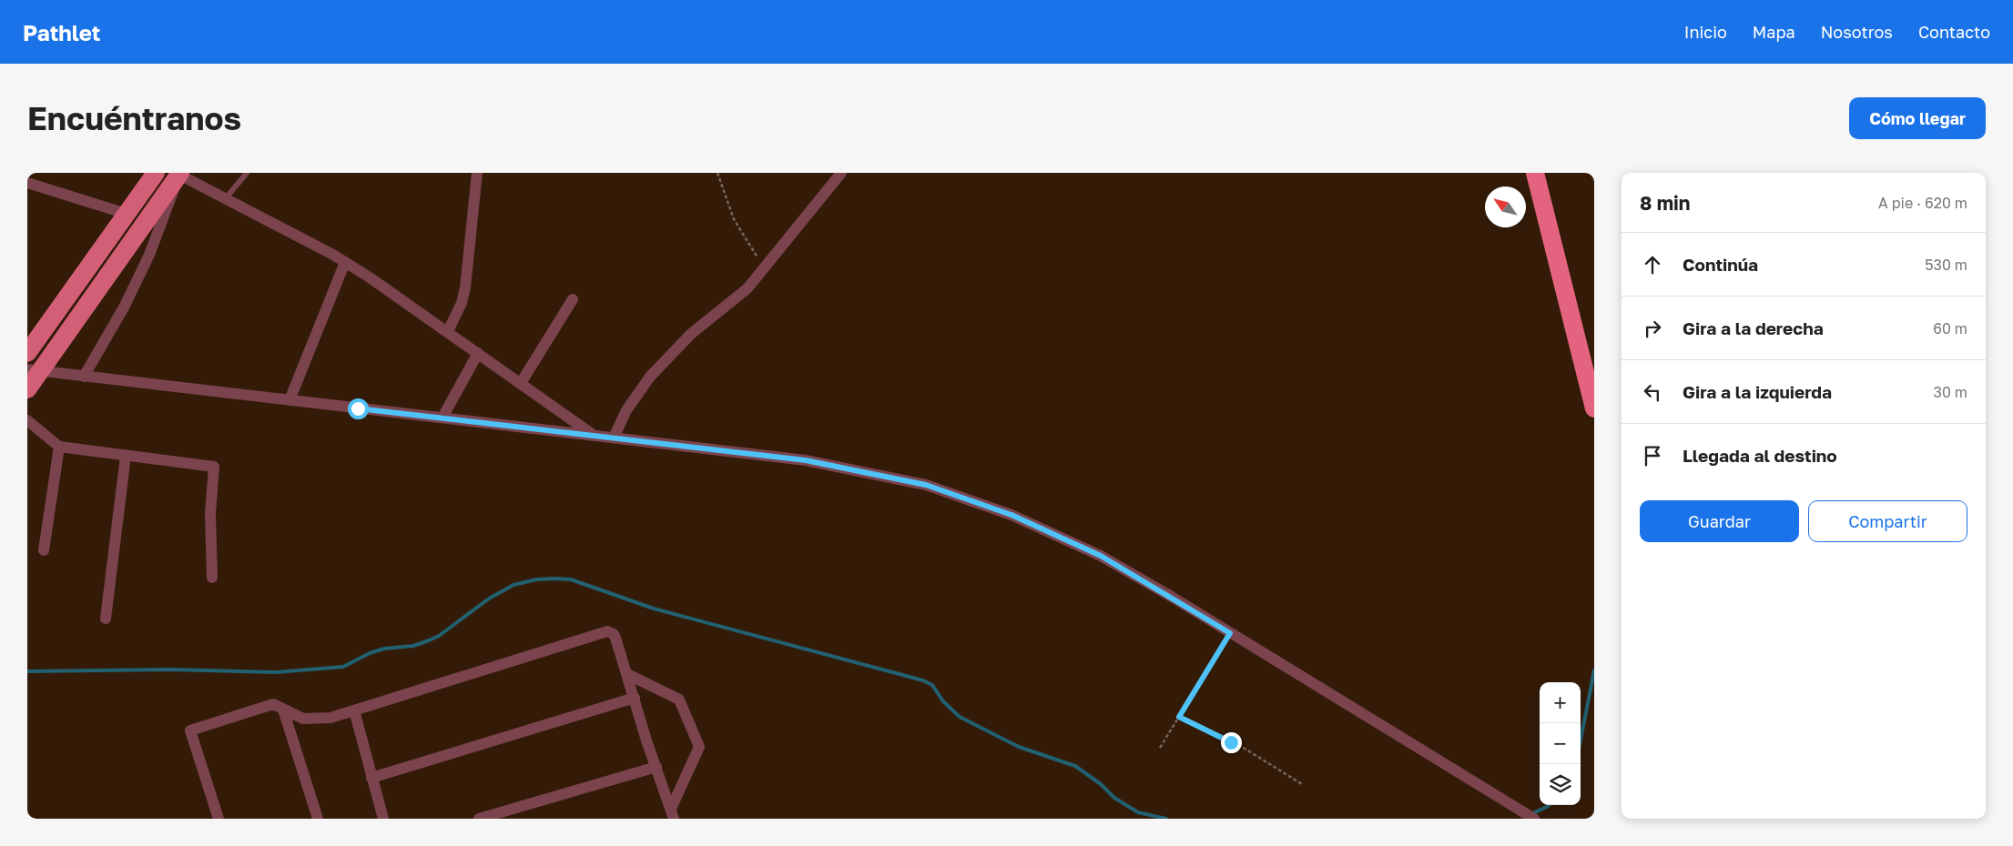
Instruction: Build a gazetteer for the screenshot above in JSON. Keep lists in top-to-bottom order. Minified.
{"north":"top left","page":{"header":"Pathlet","nav":["Inicio","Mapa","Nosotros","Contacto"],"buttons":["Cómo llegar",["Guardar","Compartir"]],"title":"Encuéntranos","heading":["8 min","A pie · 620 m"],"list":[["Continúa","530 m"],["Gira a la derecha","60 m"],["Gira a la izquierda","30 m"],"Llegada al destino"],"map_buttons":["+","−"]}}
